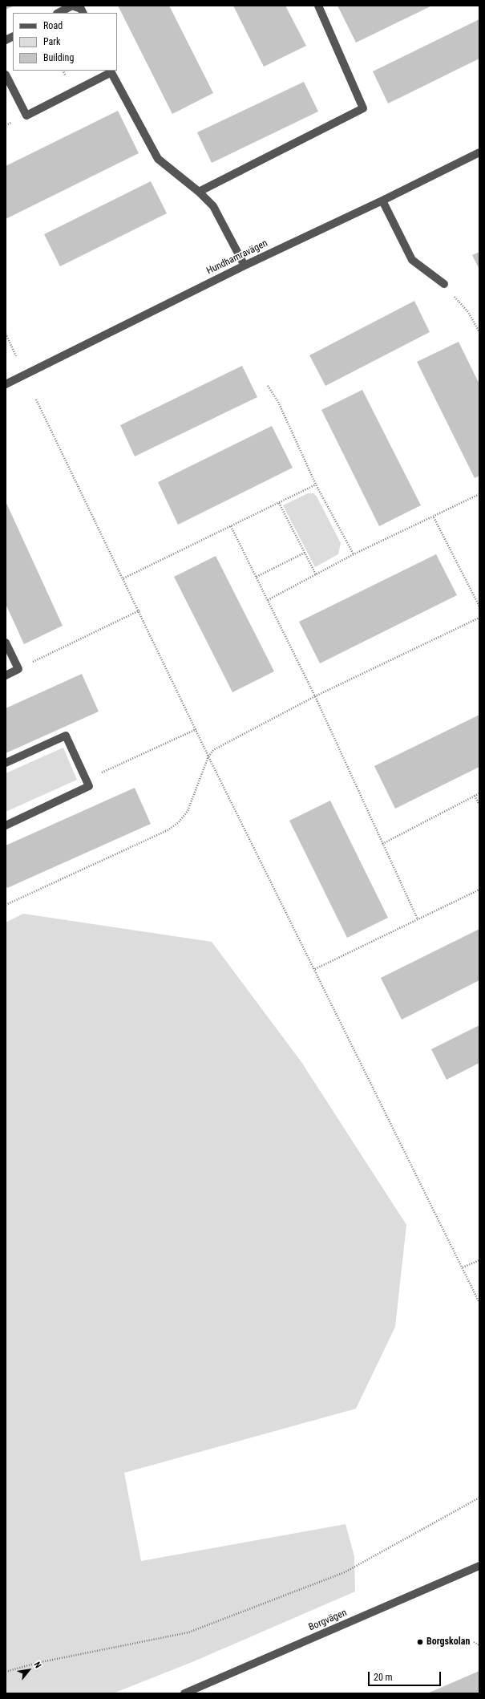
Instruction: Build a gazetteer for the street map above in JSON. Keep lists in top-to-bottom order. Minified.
{"streets":{"street":["Hundhamravägen","Borgvägen"]},"places":["Borgskolan"],"legend":["Road","Park","Building"],"scale_bar":"20 m","north":"top right"}
